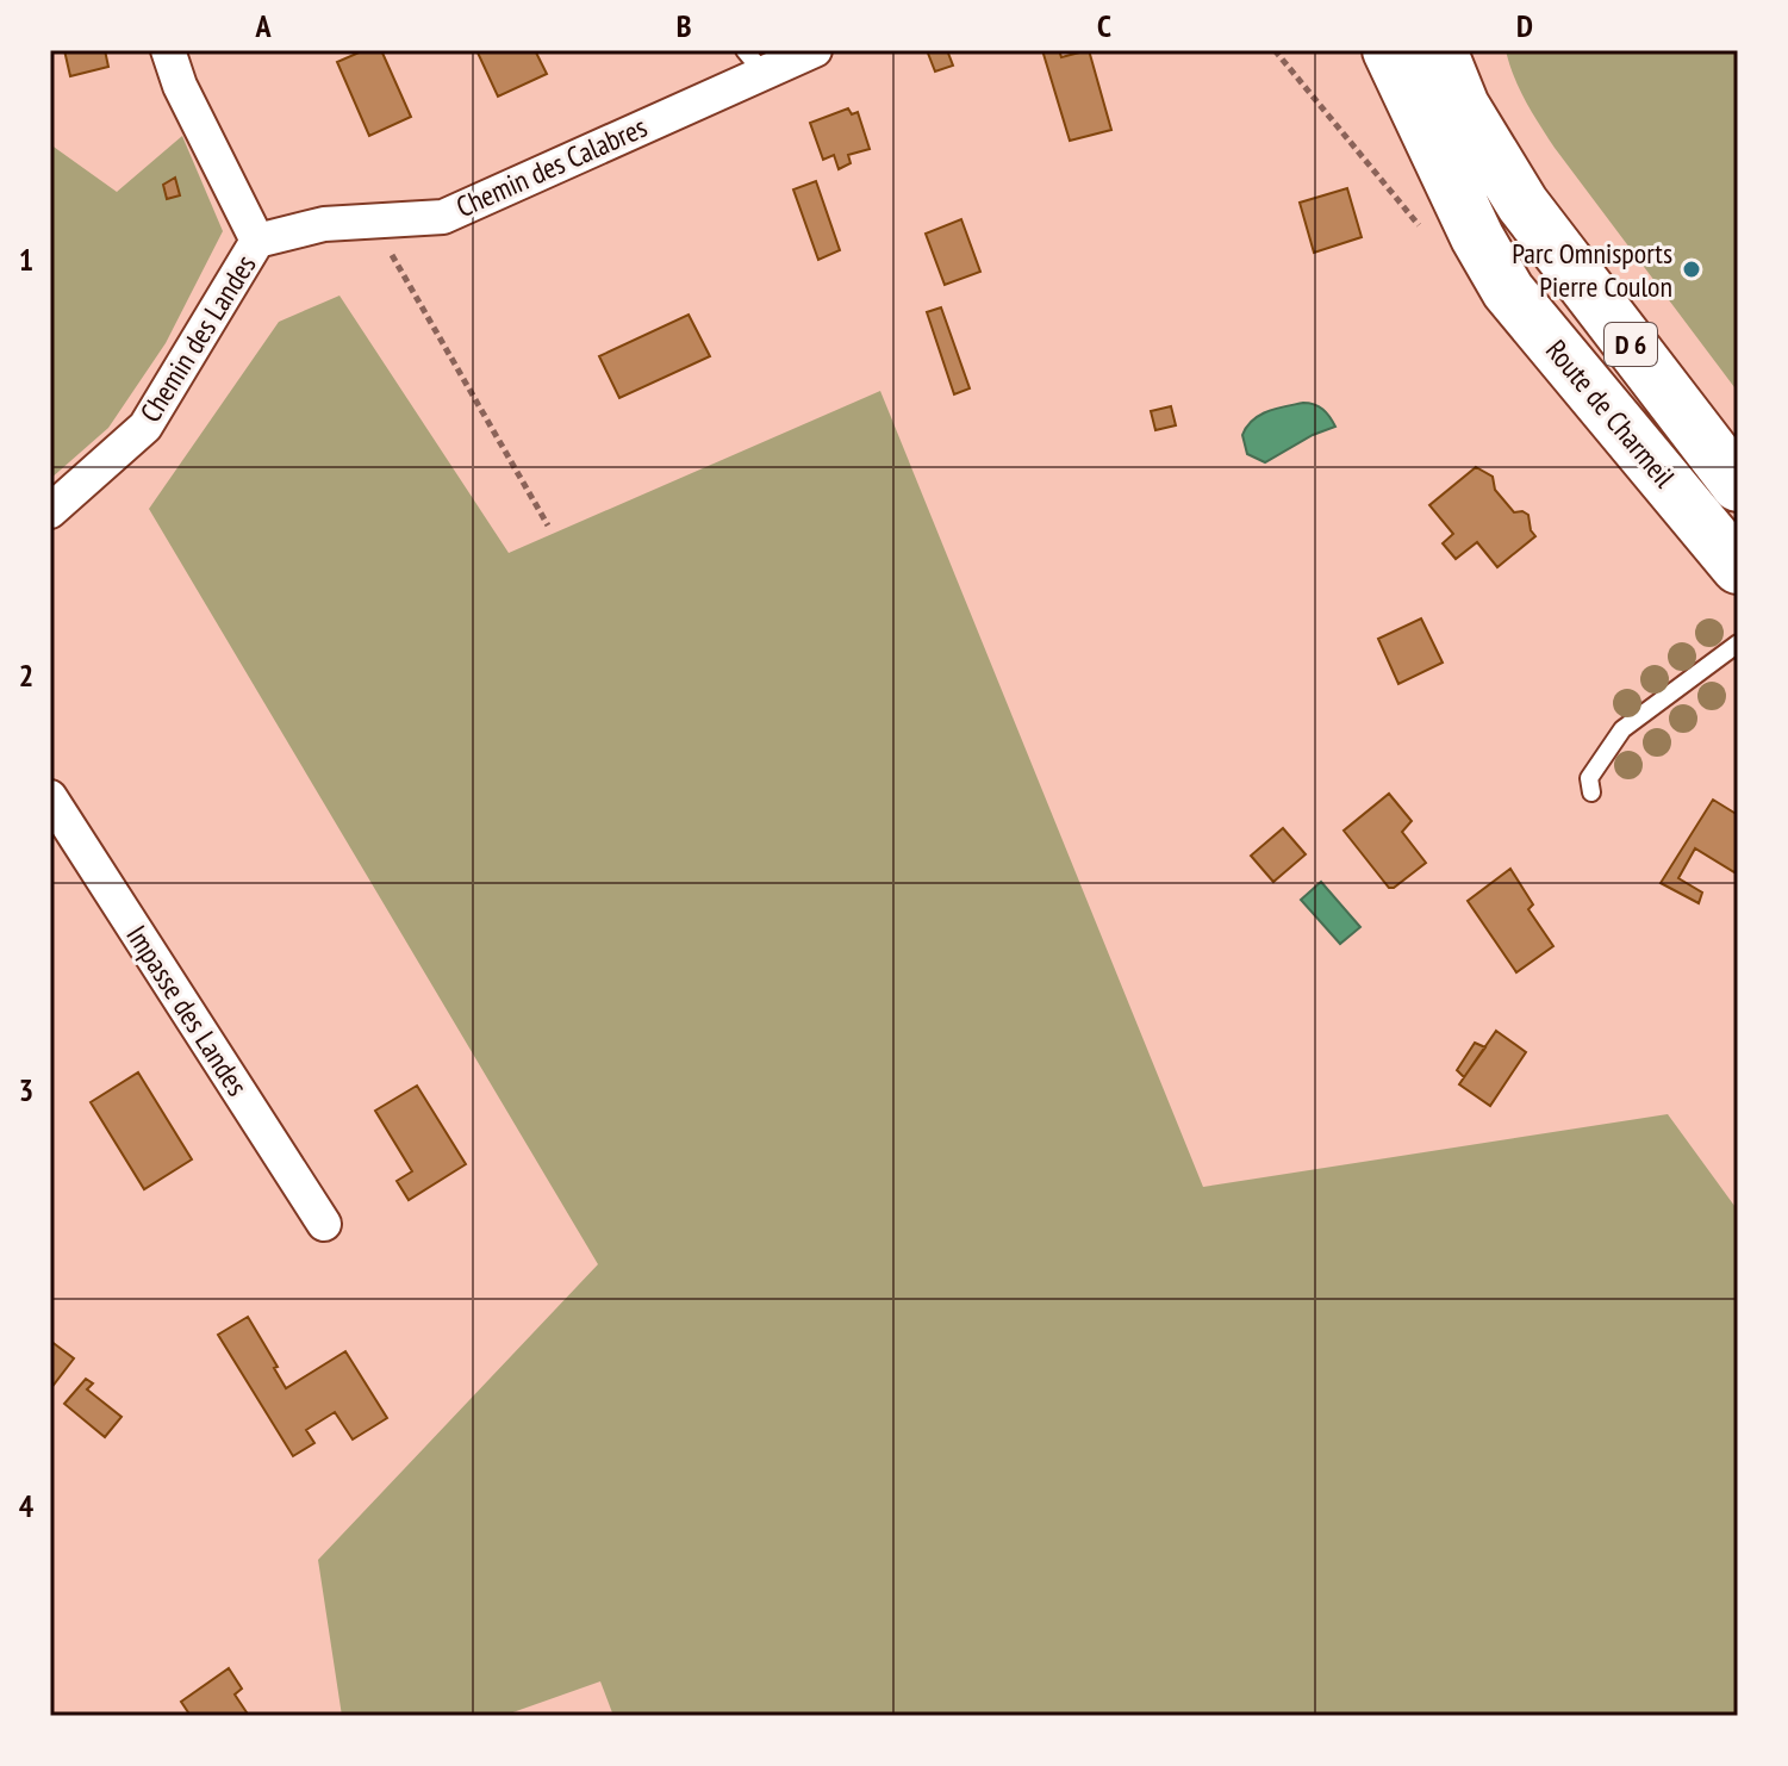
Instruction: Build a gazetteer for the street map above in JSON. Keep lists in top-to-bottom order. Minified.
{"streets":{"main road":["D 6","Route de Charmeil"],"street":["Chemin des Calabres","Chemin des Landes","Impasse des Landes"]},"crossings":[["Chemin des Calabres","Chemin des Landes"]],"places":["Parc Omnisports Pierre Coulon"],"grid":{"columns":["A","B","C","D"],"rows":["1","2","3","4"]}}
